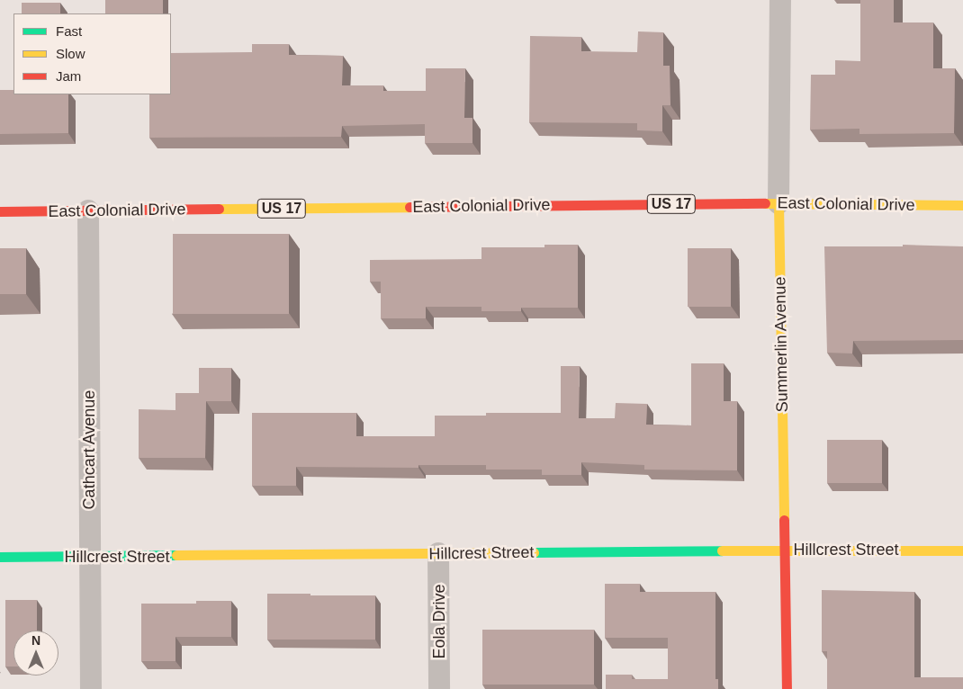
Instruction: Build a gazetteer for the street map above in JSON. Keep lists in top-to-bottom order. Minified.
{"streets":{"main road":["US 17","East Colonial Drive","Summerlin Avenue","Hillcrest Street"],"street":["Cathcart Avenue","Eola Drive"]},"crossings":[["East Colonial Drive","Summerlin Avenue"],["East Colonial Drive","Cathcart Avenue"],["Summerlin Avenue","Hillcrest Street"],["Cathcart Avenue","Hillcrest Street"],["Hillcrest Street","Eola Drive"]],"legend":["Fast","Slow","Jam"],"north":"top"}
